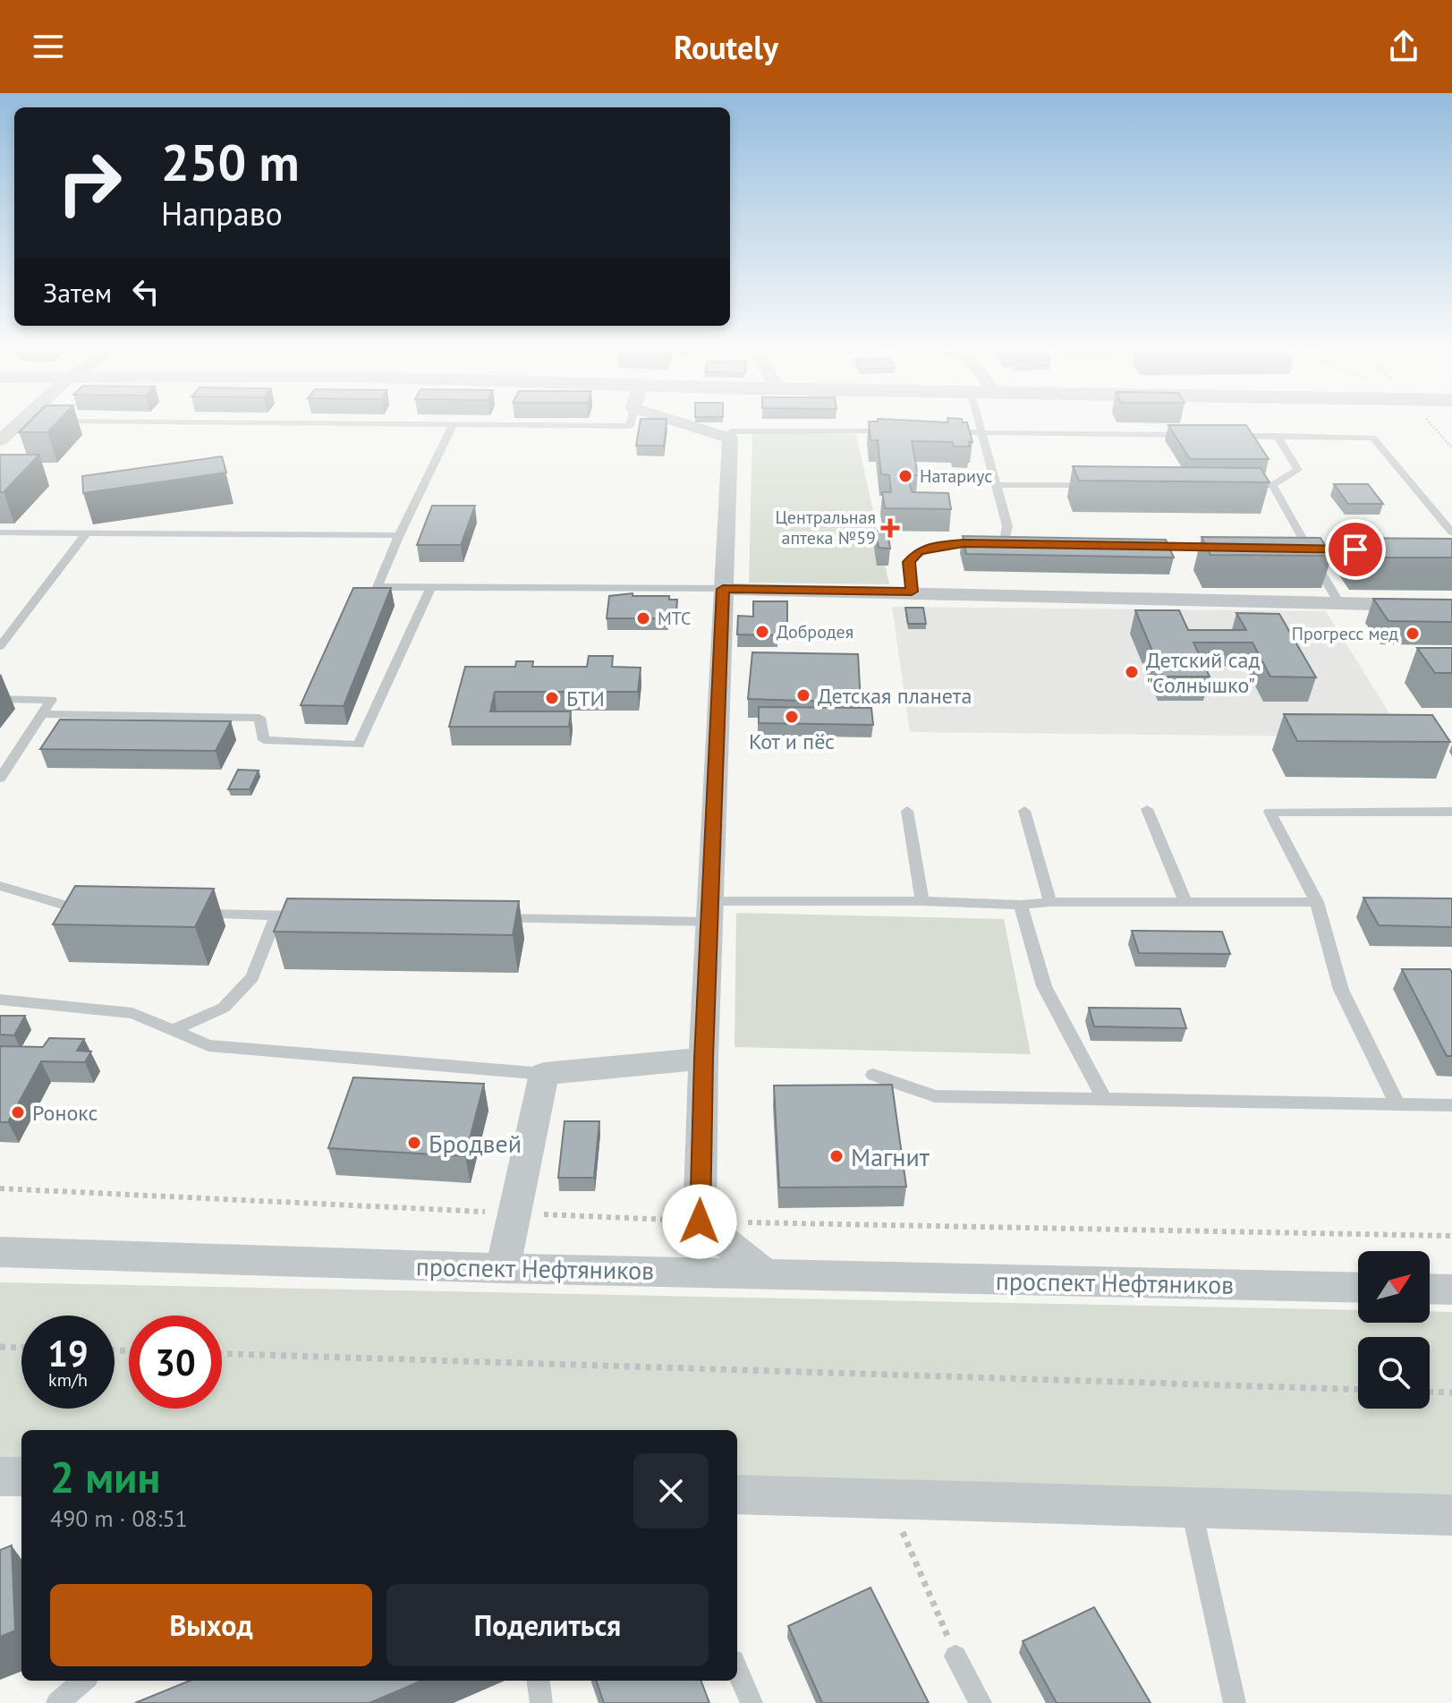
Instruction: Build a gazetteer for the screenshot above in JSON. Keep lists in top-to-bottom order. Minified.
{"streets":{"street":["проспект Нефтяников"]},"places":{"other":["Натариус","МТС","Добродея","Прогресс мед","Детский сад \"Солнышко\"","Детская планета","БТИ","Кот и пёс","Ронокс","Бродвей","Магнит"],"health":["Центральная аптека №59"]},"north":"top right","page":{"header":"Routely","turn":["250 m","Направо"],"then":"Затем","speed":"19 km/h","limit":"30","heading":["2 мин","490 m · 08:51"],"buttons":["Выход","Поделиться"]}}
